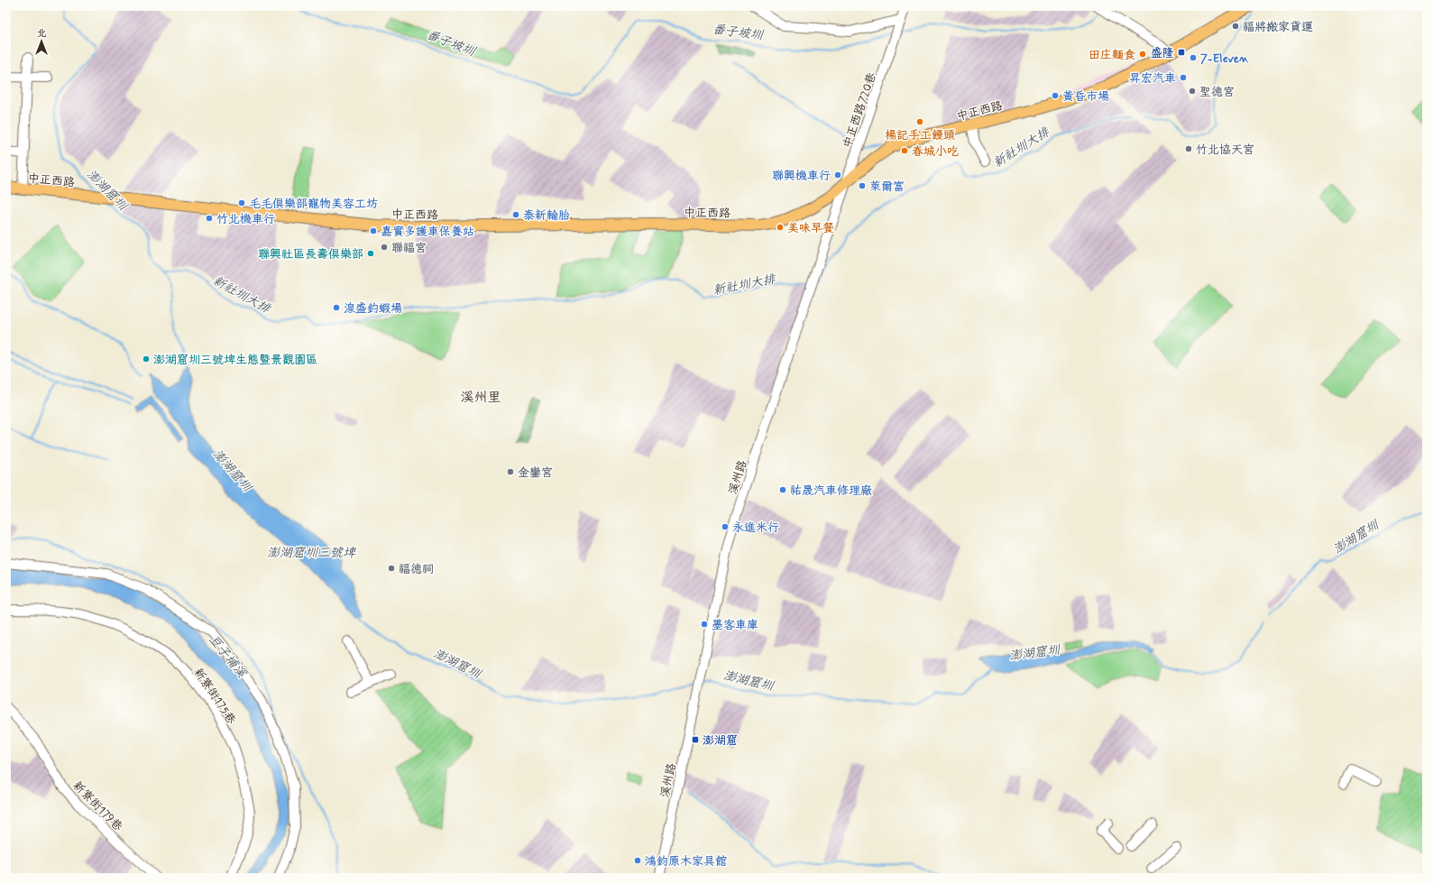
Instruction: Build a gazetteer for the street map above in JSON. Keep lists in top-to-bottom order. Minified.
{"streets":{"main road":["中正西路"],"street":["中正西路720巷","溪州路","新寮街175巷","新寮街179巷"]},"crossings":[["中正西路720巷","中正西路"],["中正西路720巷","溪州路"],["中正西路","溪州路"]],"districts":["溪州里"],"water":["番子坡圳","新社圳大排","澎湖窟圳","澎湖窟圳三號埤","豆子埔溪"],"places":{"other":["福將搬家貨運","田庄麵食","7-Eleven","昇宏汽車","聖德宮","黃昏市場","楊記手工饅頭","竹北協天宮","春城小吃","聯興機車行","萊爾富","毛毛俱樂部寵物美容工坊","泰新輪胎","竹北機車行","美味早餐","嘉實多護車保養站","聯福宮","聯興社區長壽俱樂部","湶盛釣蝦場","澎湖窟圳三號埤生態暨景觀園區","金鑾宮","祐晟汽車修理廠","永進米行","福德祠","墨客車庫","鴻鈞原木家具館"],"transit":["盛隆","澎湖窟"]},"north":"top"}
